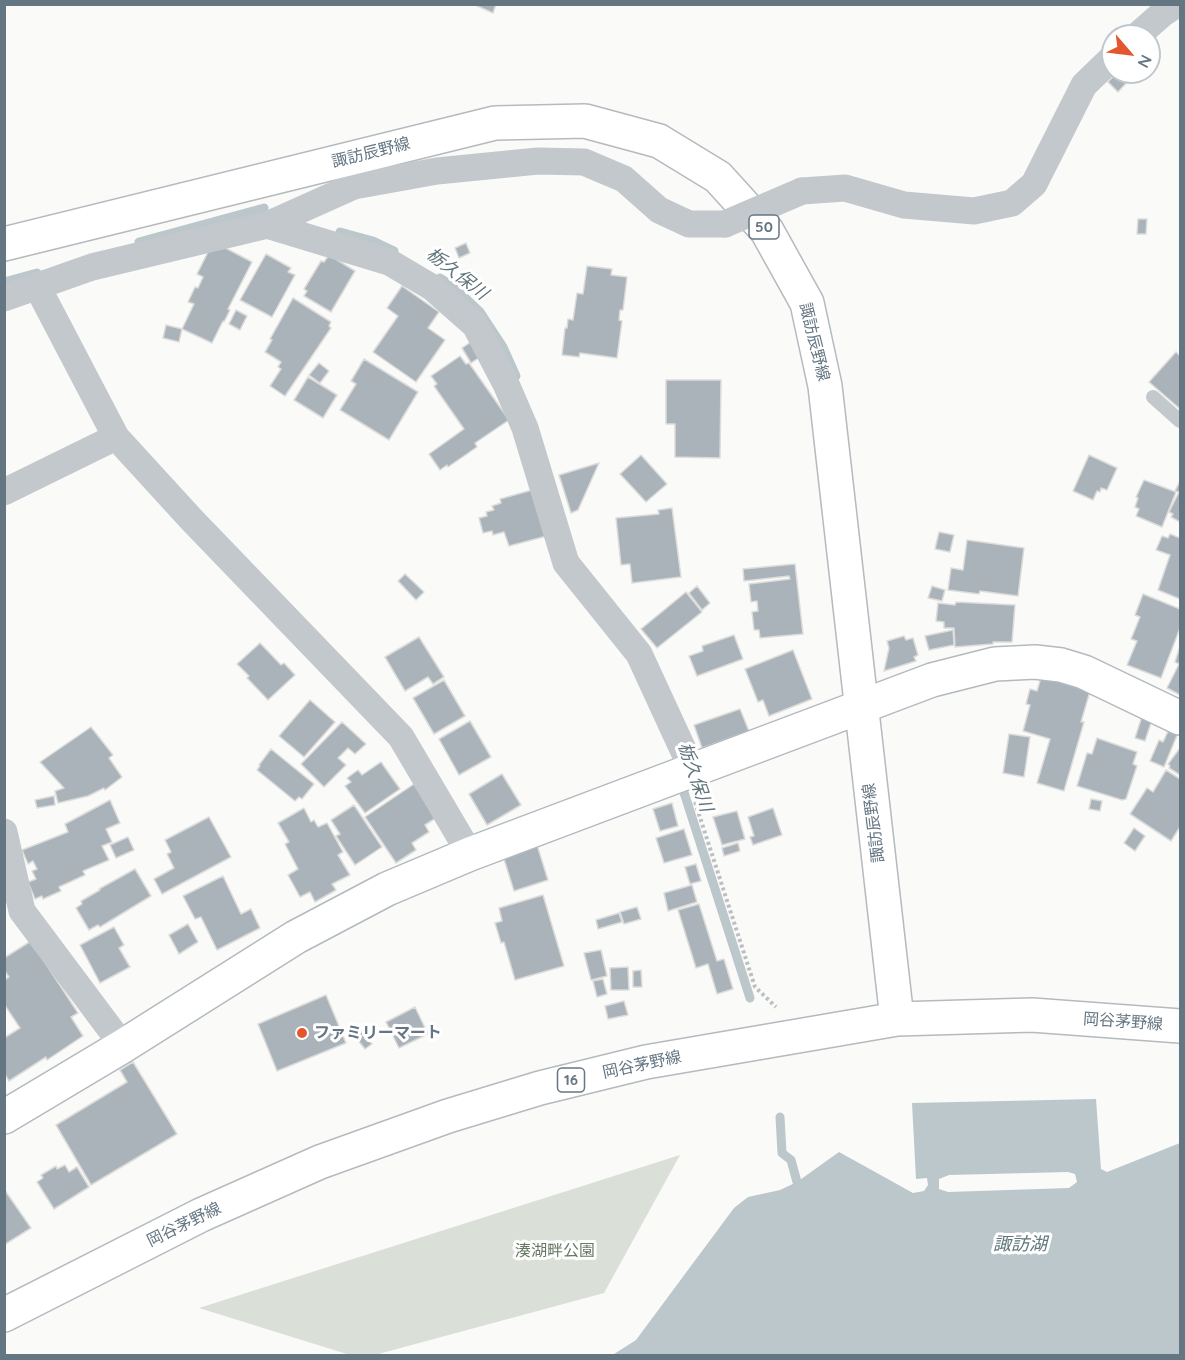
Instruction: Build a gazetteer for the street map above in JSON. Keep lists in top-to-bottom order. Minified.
{"streets":{"main road":["諏訪辰野線","50","岡谷茅野線","16"]},"crossings":[["諏訪辰野線","岡谷茅野線"]],"water":["栃久保川","諏訪湖"],"parks":["湊湖畔公園"],"places":["ファミリーマート"],"north":"bottom right"}
